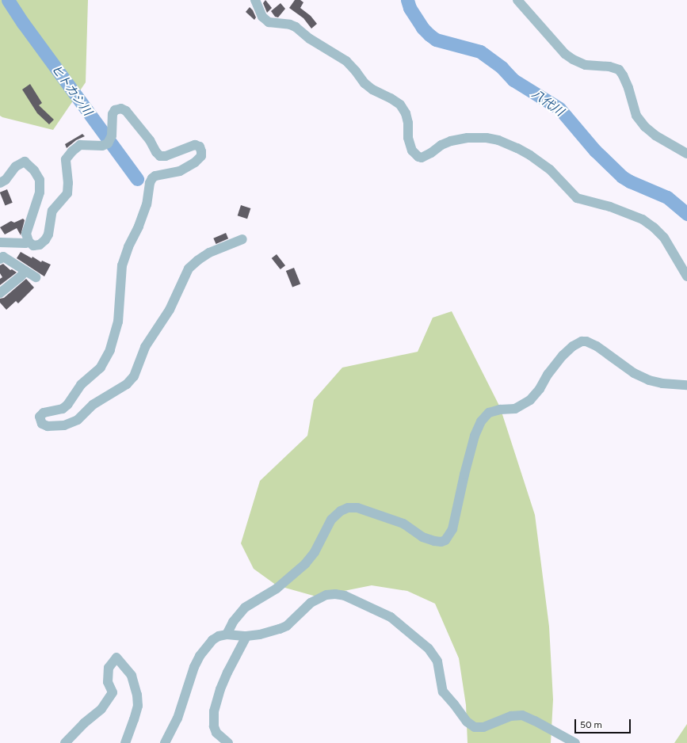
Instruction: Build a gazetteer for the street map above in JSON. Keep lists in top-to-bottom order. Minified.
{"water":["ヒトカシ川","八代川"],"scale_bar":"50 m"}
